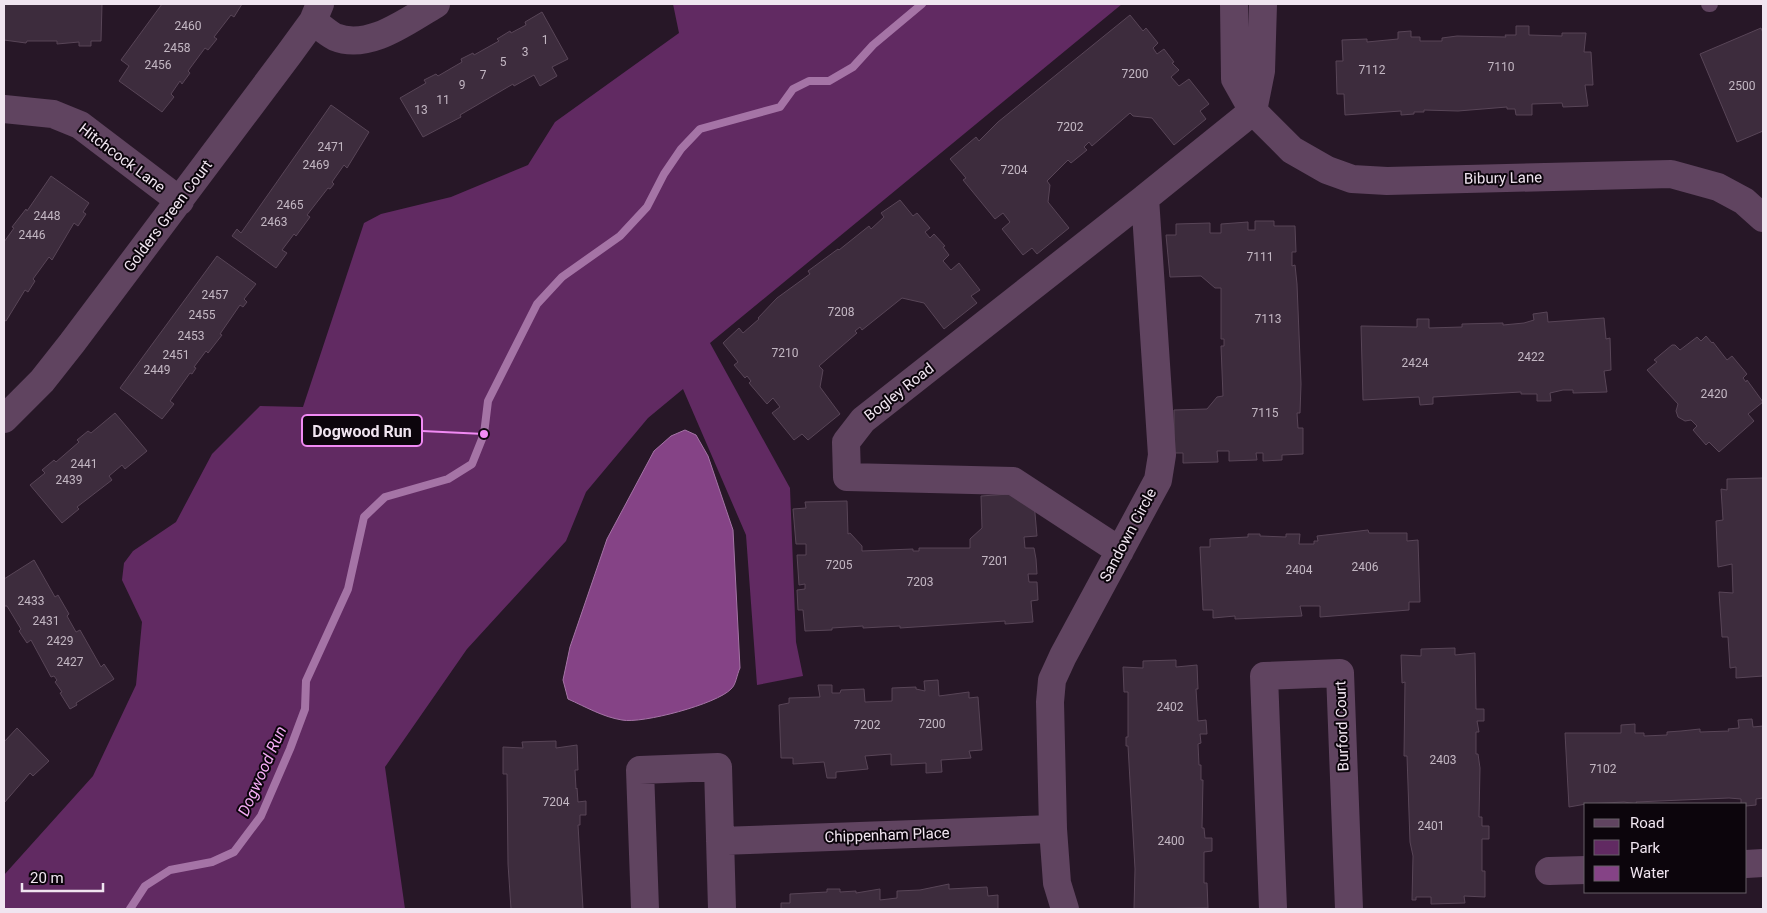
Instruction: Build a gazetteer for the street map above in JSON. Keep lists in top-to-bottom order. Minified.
{"streets":{"street":["Hitchcock Lane","Bibury Lane","Golders Green Court","Bogley Road","Sandown Circle","Burford Court","Chippenham Place"]},"crossings":[["Hitchcock Lane","Golders Green Court"],["Bogley Road","Sandown Circle"],["Sandown Circle","Chippenham Place"]],"water":["Dogwood Run"],"places":["Dogwood Run"],"house_numbers":["2460","1","2458","3","5","2456","7110","7112","7200","7","9","2500","11","13","7202","2471","2469","7204","2465","2448","2463","2446","7111","2457","7208","2455","7113","2453","7210","2451","2422","2424","2449","2420","7115","2441","2439","7201","7205","2406","2404","7203","2433","2431","2429","2427","2402","7200","7202","2403","7102","7204","2401","2400"],"legend":["Road","Park","Water"],"scale_bar":"20 m"}
